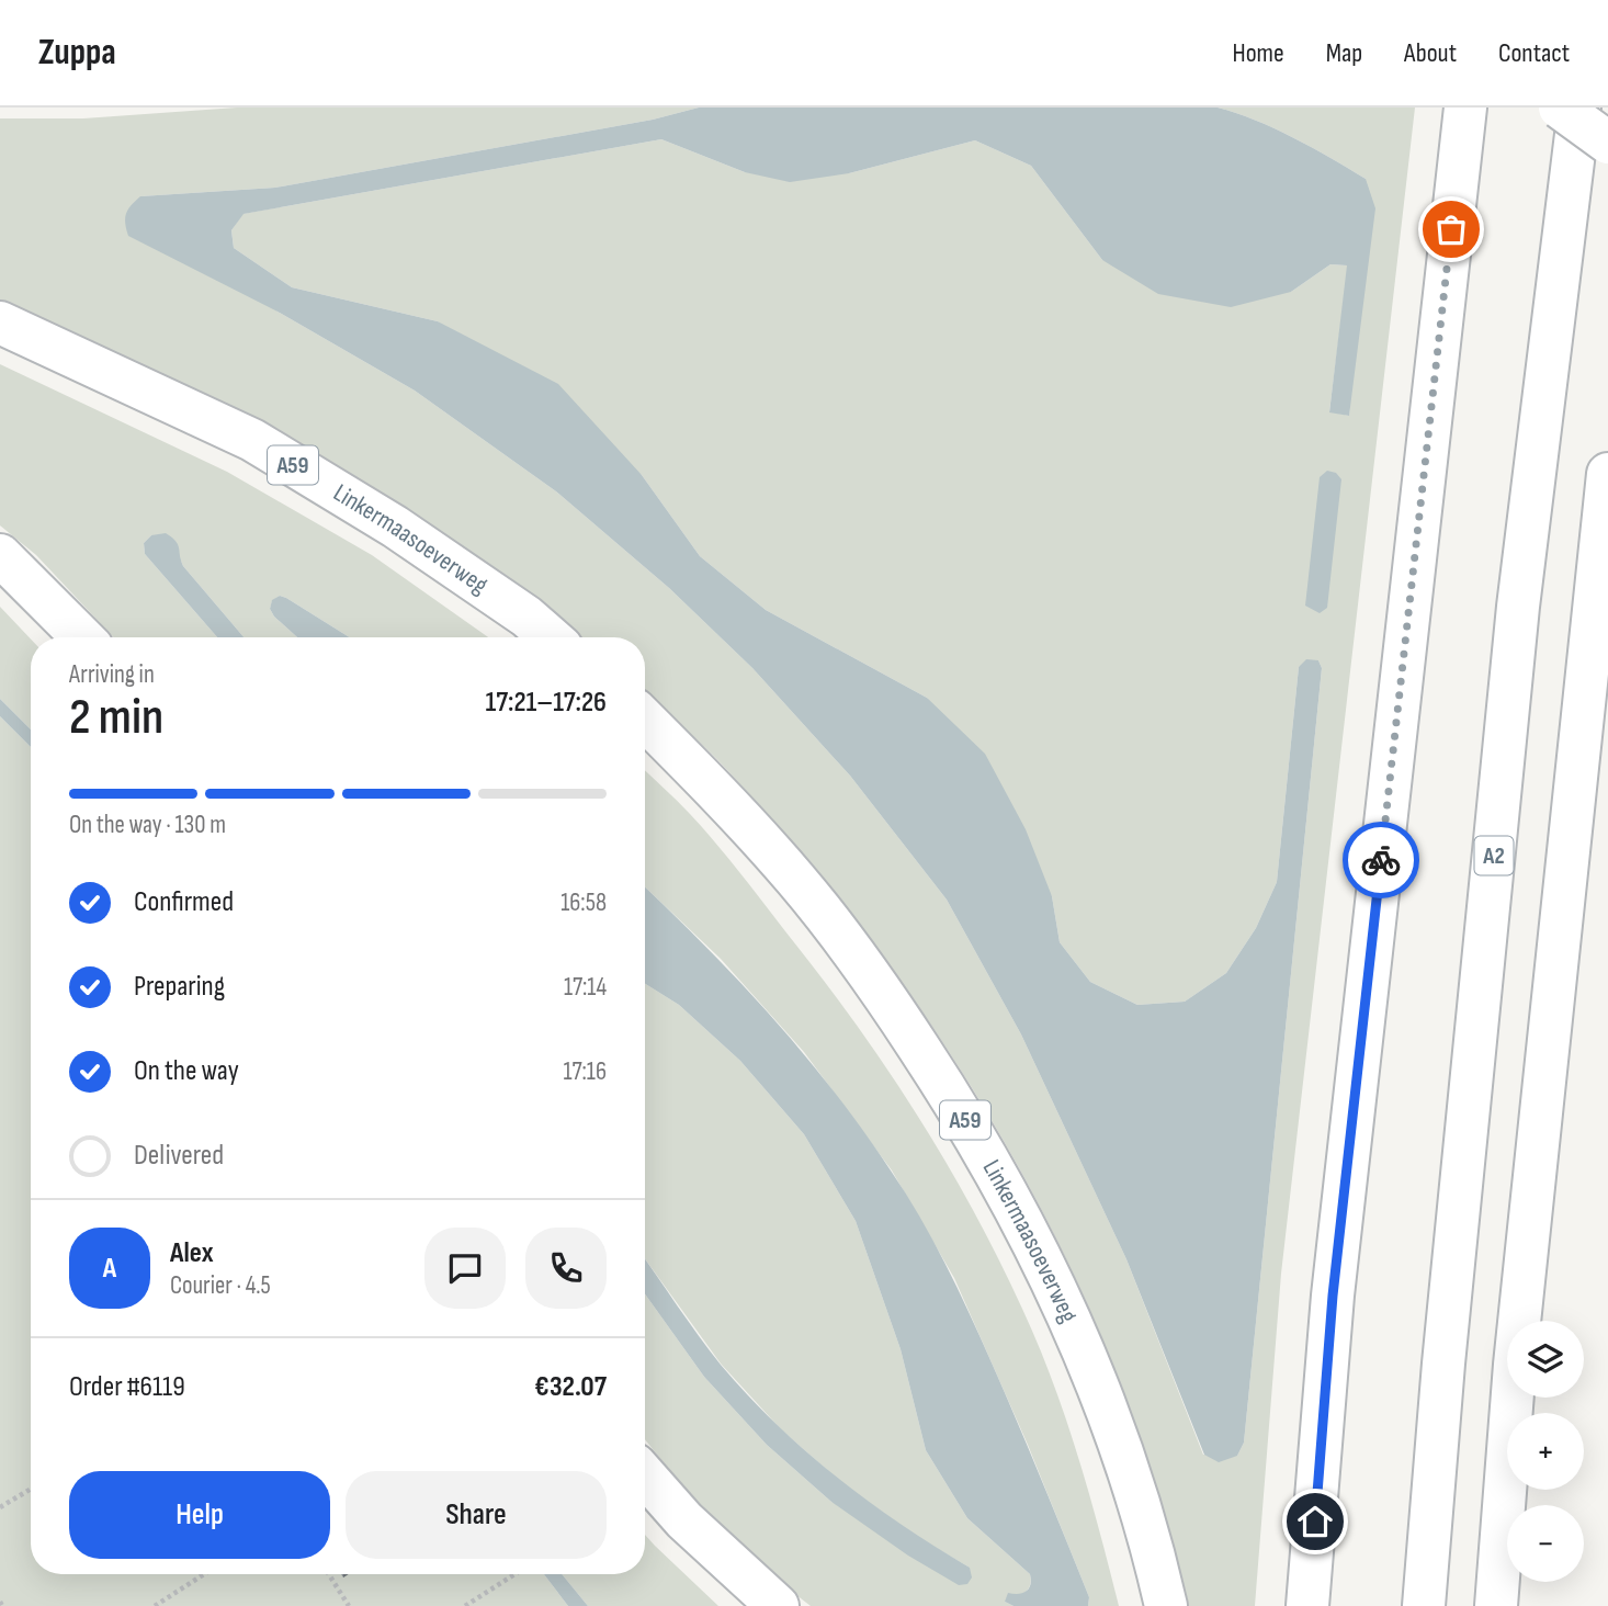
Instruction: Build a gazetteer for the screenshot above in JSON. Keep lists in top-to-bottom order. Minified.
{"streets":{"highway":["A59","Linkermaasoeverweg","A2"]},"page":{"header":"Zuppa","nav":["Home","Map","About","Contact"],"heading":["2 min","Arriving in","17:21–17:26"],"panel":["Alex","Courier · 4.5","Order #6119","€32.07"],"bar":"On the way · 130 m","list":[["Confirmed","16:58"],["Preparing","17:14"],["On the way","17:16"],"Delivered"],"round":"A","map_buttons":["+","−"],"buttons":["Help","Share"]}}
